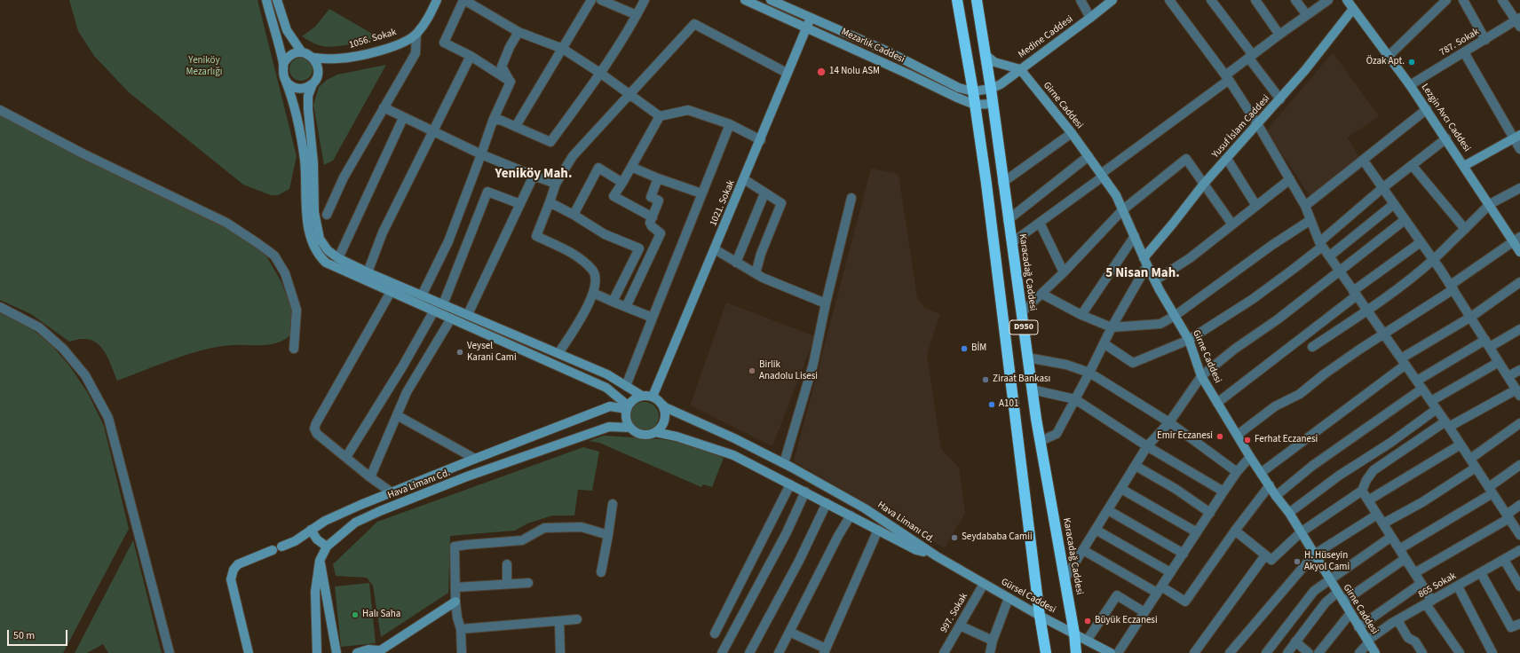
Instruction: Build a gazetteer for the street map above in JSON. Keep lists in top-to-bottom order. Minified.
{"streets":{"highway":["Karacadağ Caddesi","D950"],"street":["Medine Caddesi","1056. Sokak","787. Sokak","Mezarlık Caddesi","Girne Caddesi","Lezgin Avcı Caddesi","Yusuf İslam Caddesi","1021. Sokak","Hava Limanı Cd.","865 Sokak","Gürsel Caddesi","997. Sokak"]},"crossings":[["Medine Caddesi","Mezarlık Caddesi"],["Medine Caddesi","Girne Caddesi"],["Medine Caddesi","Karacadağ Caddesi"],["787. Sokak","Lezgin Avcı Caddesi"],["Mezarlık Caddesi","1021. Sokak"],["Mezarlık Caddesi","Karacadağ Caddesi"],["Mezarlık Caddesi","D950"],["Girne Caddesi","Yusuf İslam Caddesi"],["Girne Caddesi","865 Sokak"],["Lezgin Avcı Caddesi","Yusuf İslam Caddesi"],["1021. Sokak","Hava Limanı Cd."],["Karacadağ Caddesi","Gürsel Caddesi"],["D950","Gürsel Caddesi"],["Hava Limanı Cd.","Gürsel Caddesi"],["Gürsel Caddesi","997. Sokak"]],"districts":["Yeniköy Mah.","5 Nisan Mah."],"parks":["Yeniköy Mezarlığı"],"places":["Özak Apt.","14 Nolu ASM","BİM","Veysel Karani Cami","Birlik Anadolu Lisesi","Ziraat Bankası","A101","Emir Eczanesi","Ferhat Eczanesi","Seydababa Camii","H. Hüseyin Akyol Cami","Halı Saha","Büyük Eczanesi"],"scale_bar":"50 m"}
